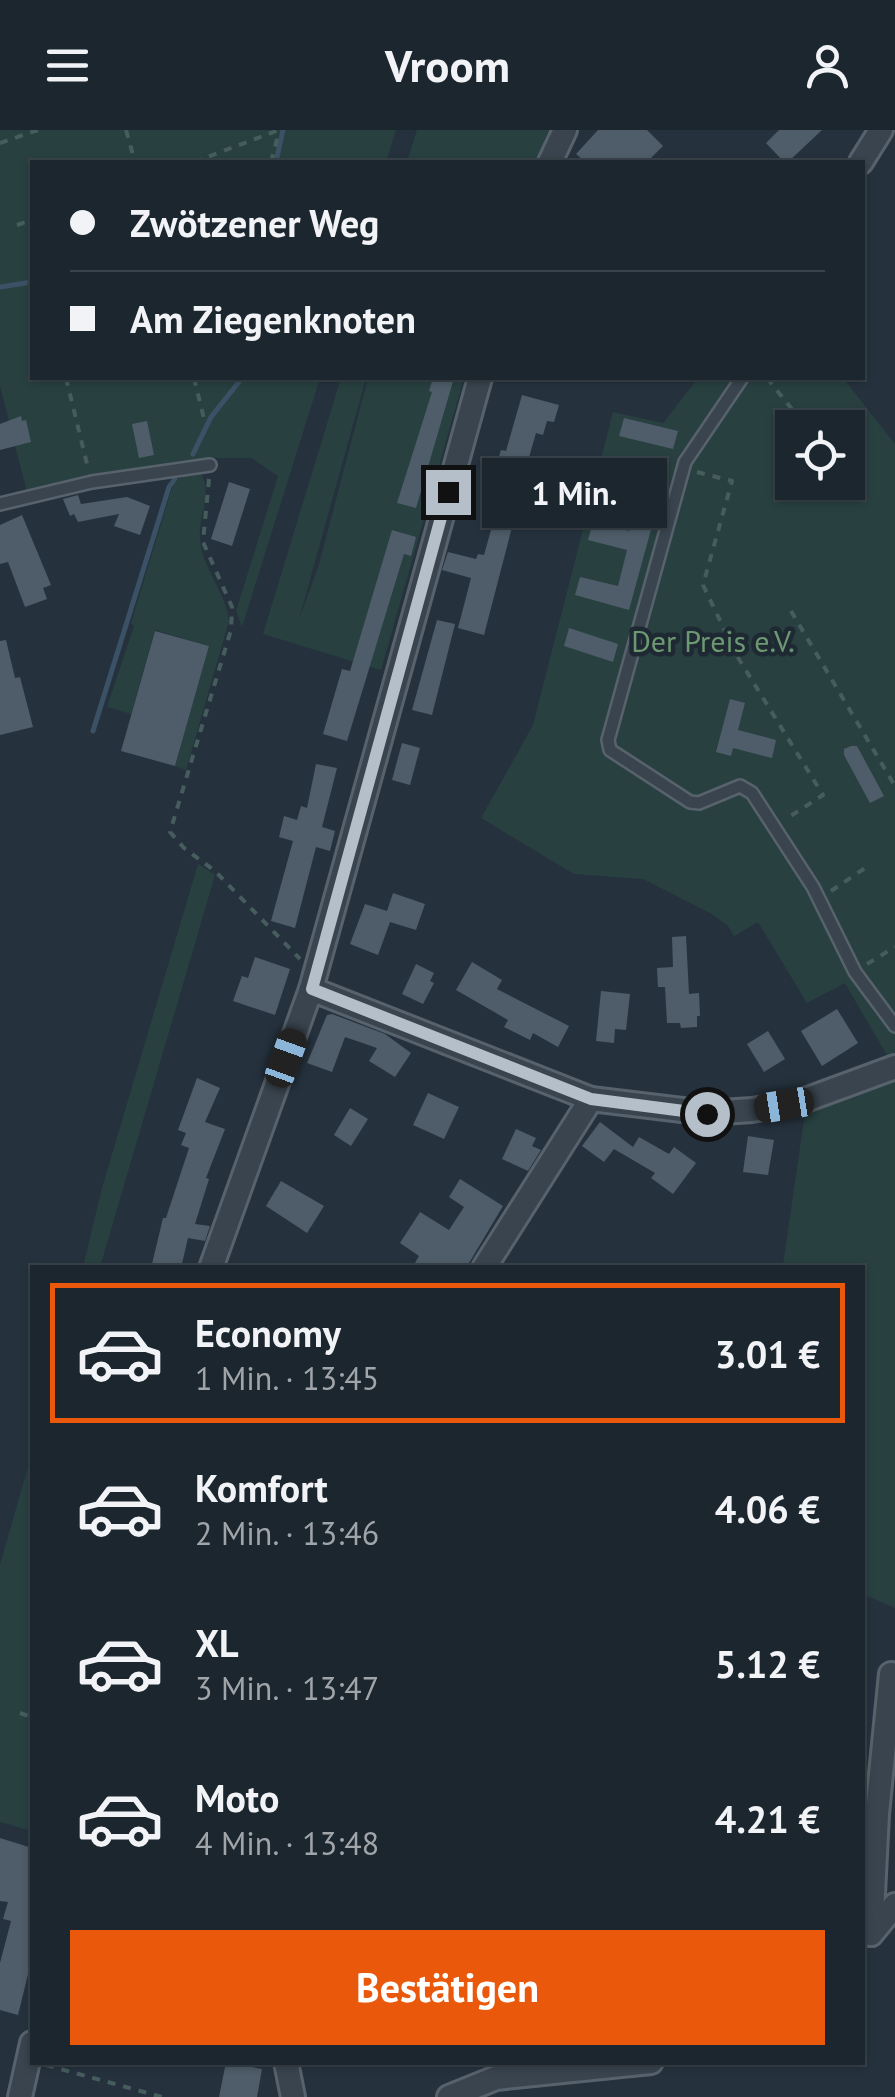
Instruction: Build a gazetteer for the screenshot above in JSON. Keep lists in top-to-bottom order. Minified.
{"parks":["Der Preis e.V."],"page":{"header":"Vroom","banner":["Zwötzener Weg","Am Ziegenknoten"],"bubble":"1 Min.","list":[{"name":"Economy","note":"1 Min. · 13:45","value":"3.01 €"},{"name":"Komfort","note":"2 Min. · 13:46","value":"4.06 €"},{"name":"XL","note":"3 Min. · 13:47","value":"5.12 €"},{"name":"Moto","note":"4 Min. · 13:48","value":"4.21 €"}],"buttons":"Bestätigen"}}
